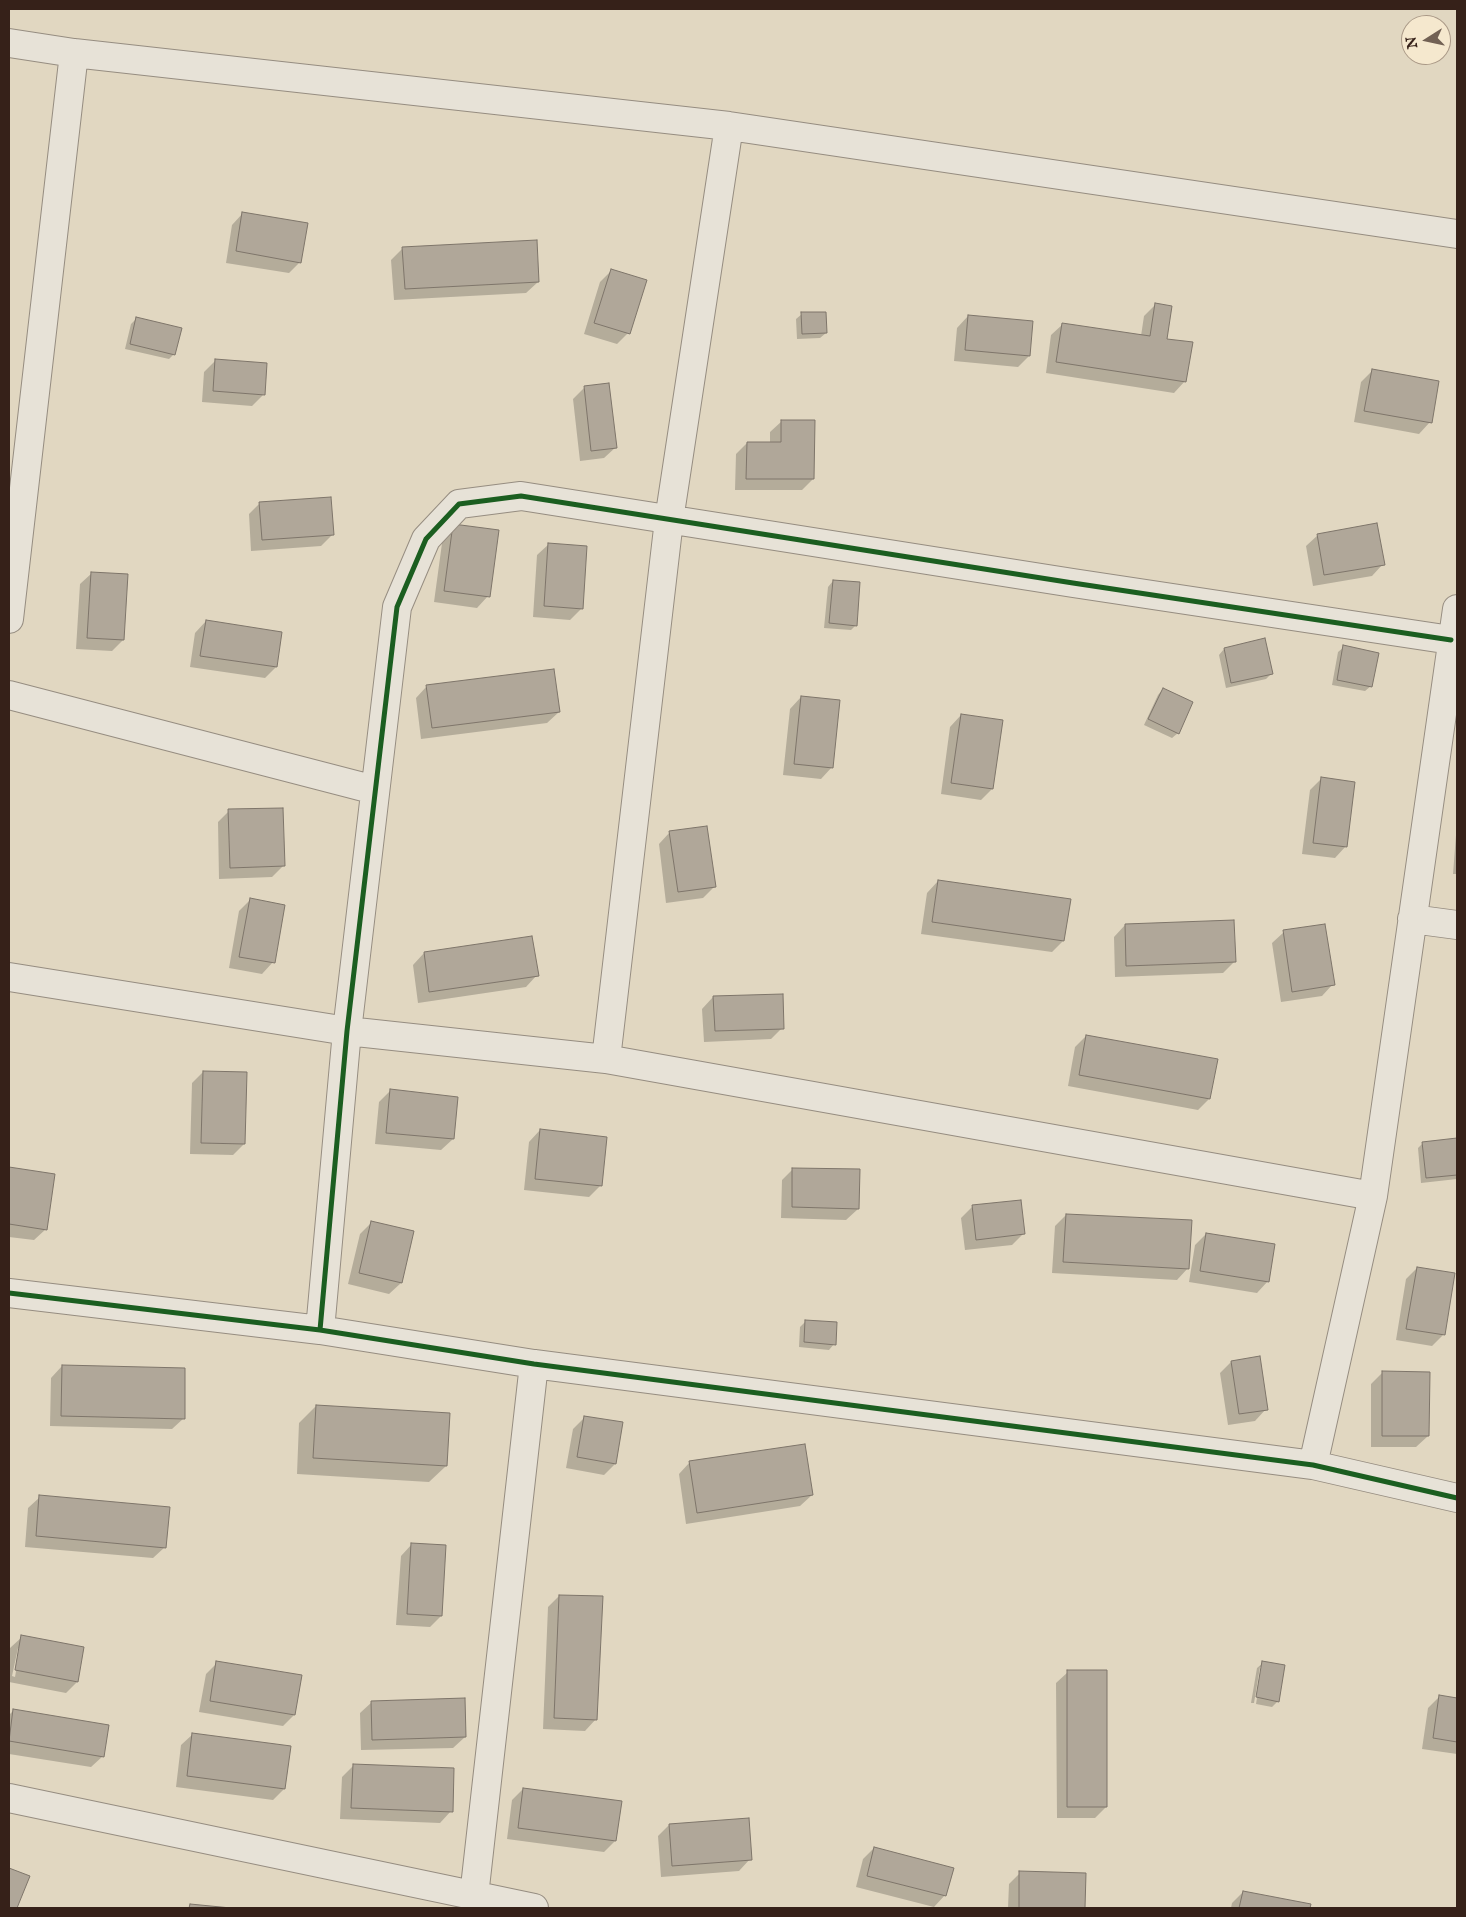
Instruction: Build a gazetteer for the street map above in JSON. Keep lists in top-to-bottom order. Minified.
{"north":"left"}
